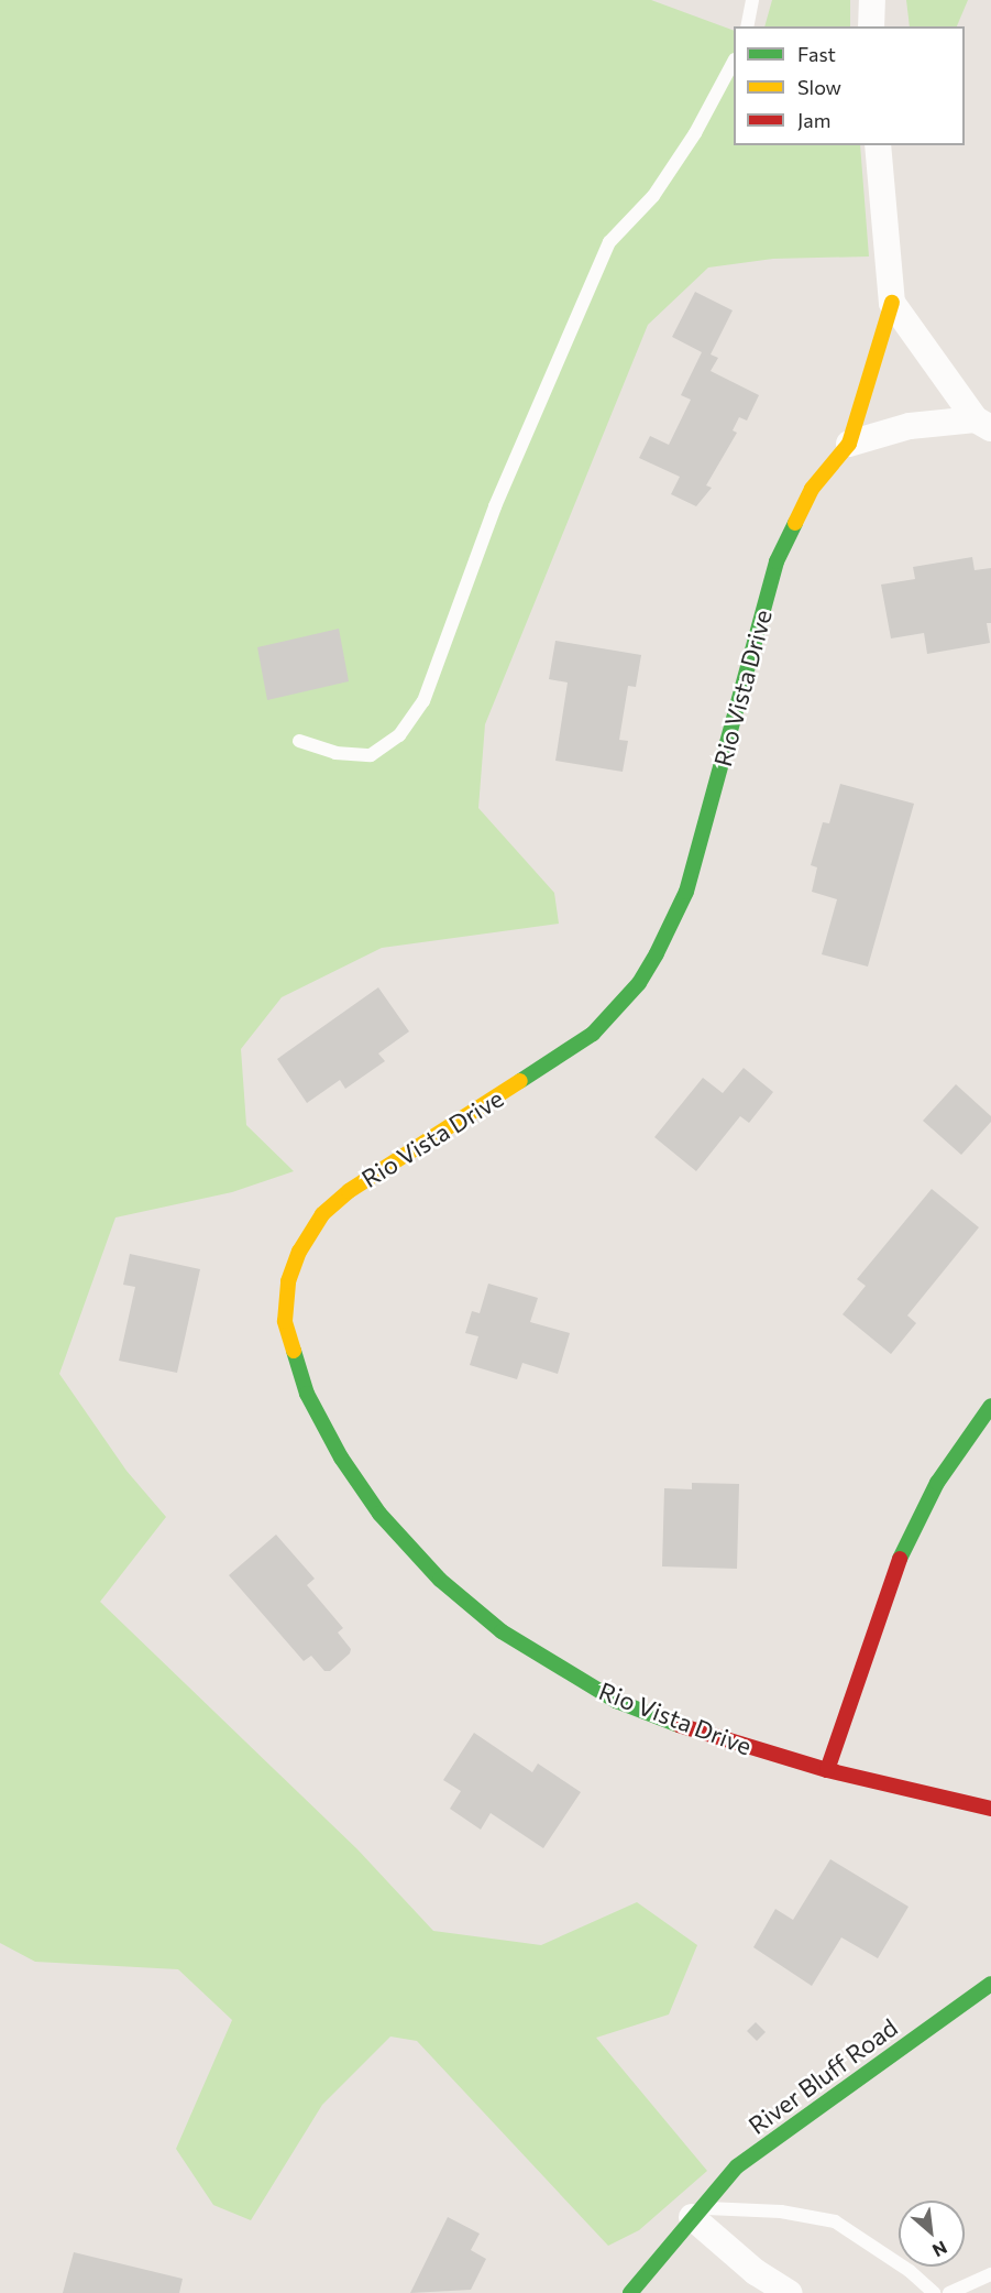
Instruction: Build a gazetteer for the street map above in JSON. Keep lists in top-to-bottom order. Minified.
{"streets":{"street":["Rio Vista Drive","River Bluff Road"]},"legend":["Fast","Slow","Jam"],"north":"bottom right"}
